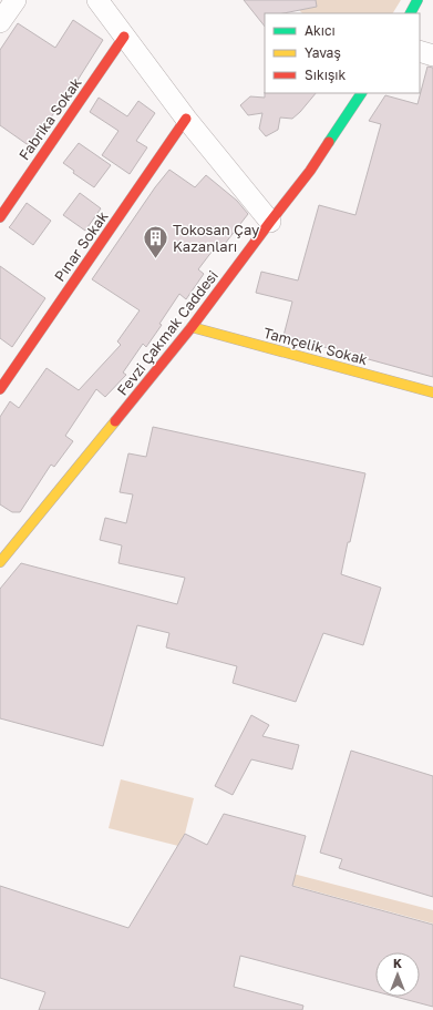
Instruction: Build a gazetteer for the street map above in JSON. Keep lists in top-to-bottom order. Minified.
{"streets":{"street":["Fabrika Sokak","Pınar Sokak","Fevzi Çakmak Caddesi","Tamçelik Sokak"]},"crossings":[["Fevzi Çakmak Caddesi","Tamçelik Sokak"]],"places":{"building":["Tokosan Çay Kazanları"]},"legend":["Akıcı","Yavaş","Sıkışık"],"north":"top"}
